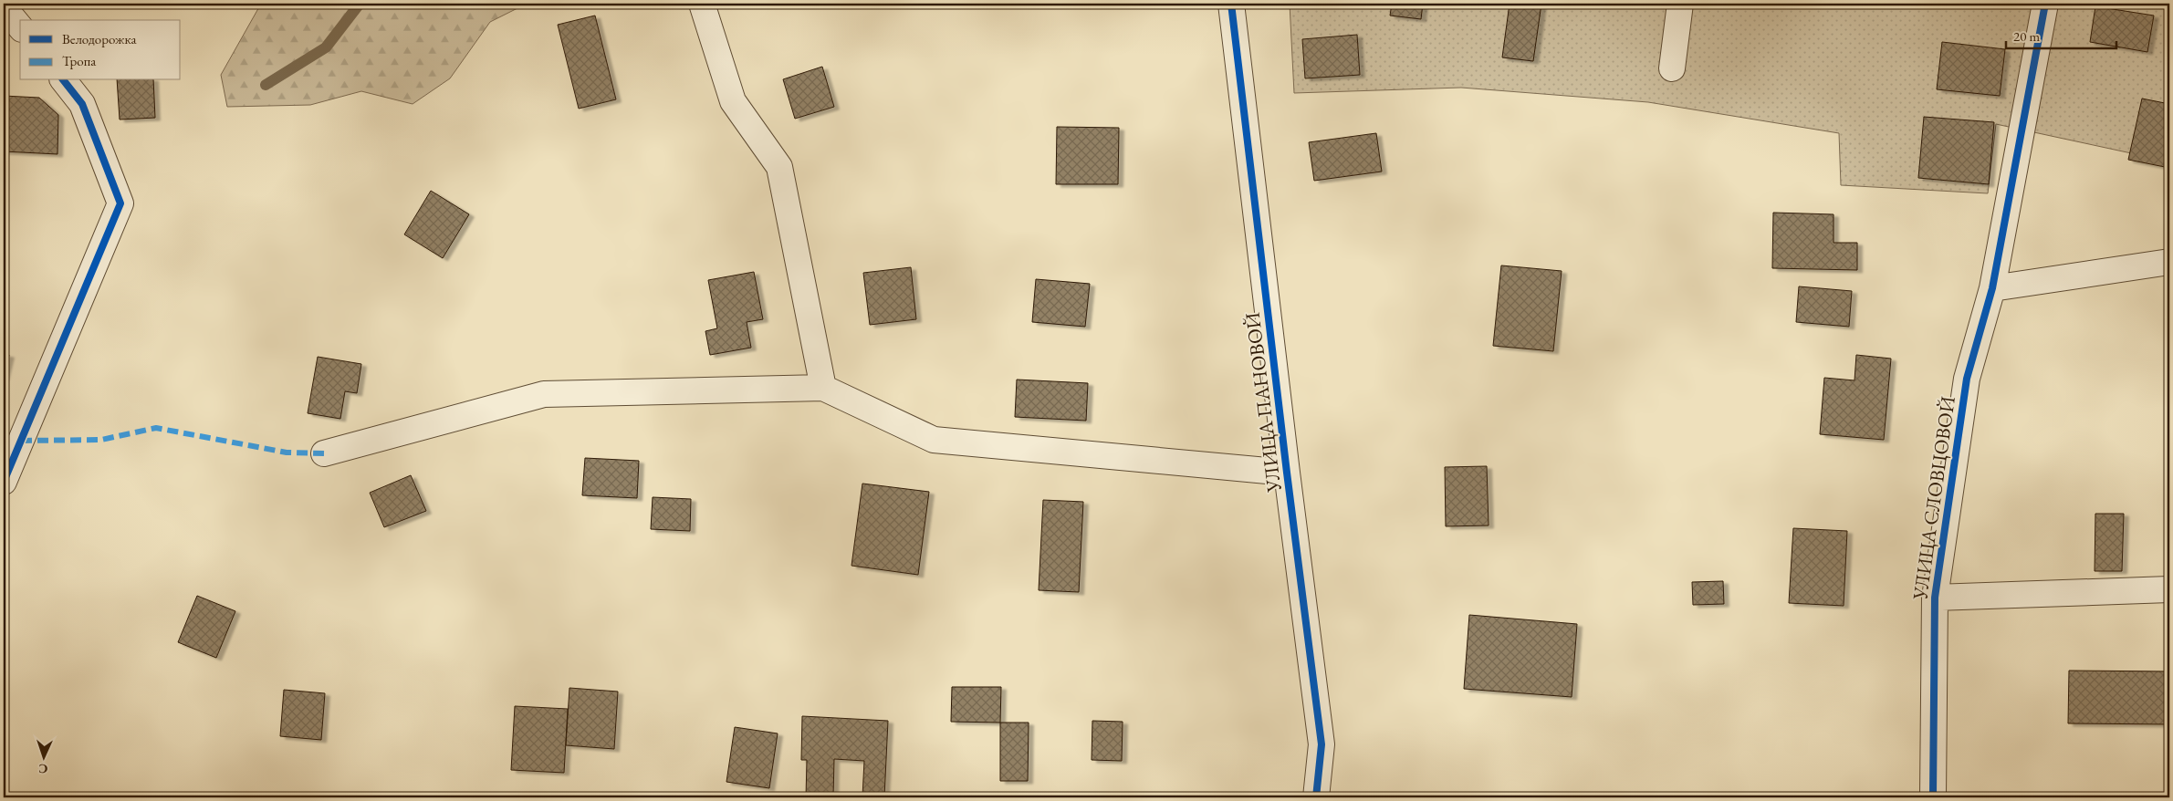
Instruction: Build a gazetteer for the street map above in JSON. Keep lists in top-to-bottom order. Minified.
{"streets":{"street":["УЛИЦА ПАНОВОЙ","УЛИЦА СЛОВЦОВОЙ"]},"legend":["Велодорожка","Тропа"],"scale_bar":"20 m","north":"bottom"}
